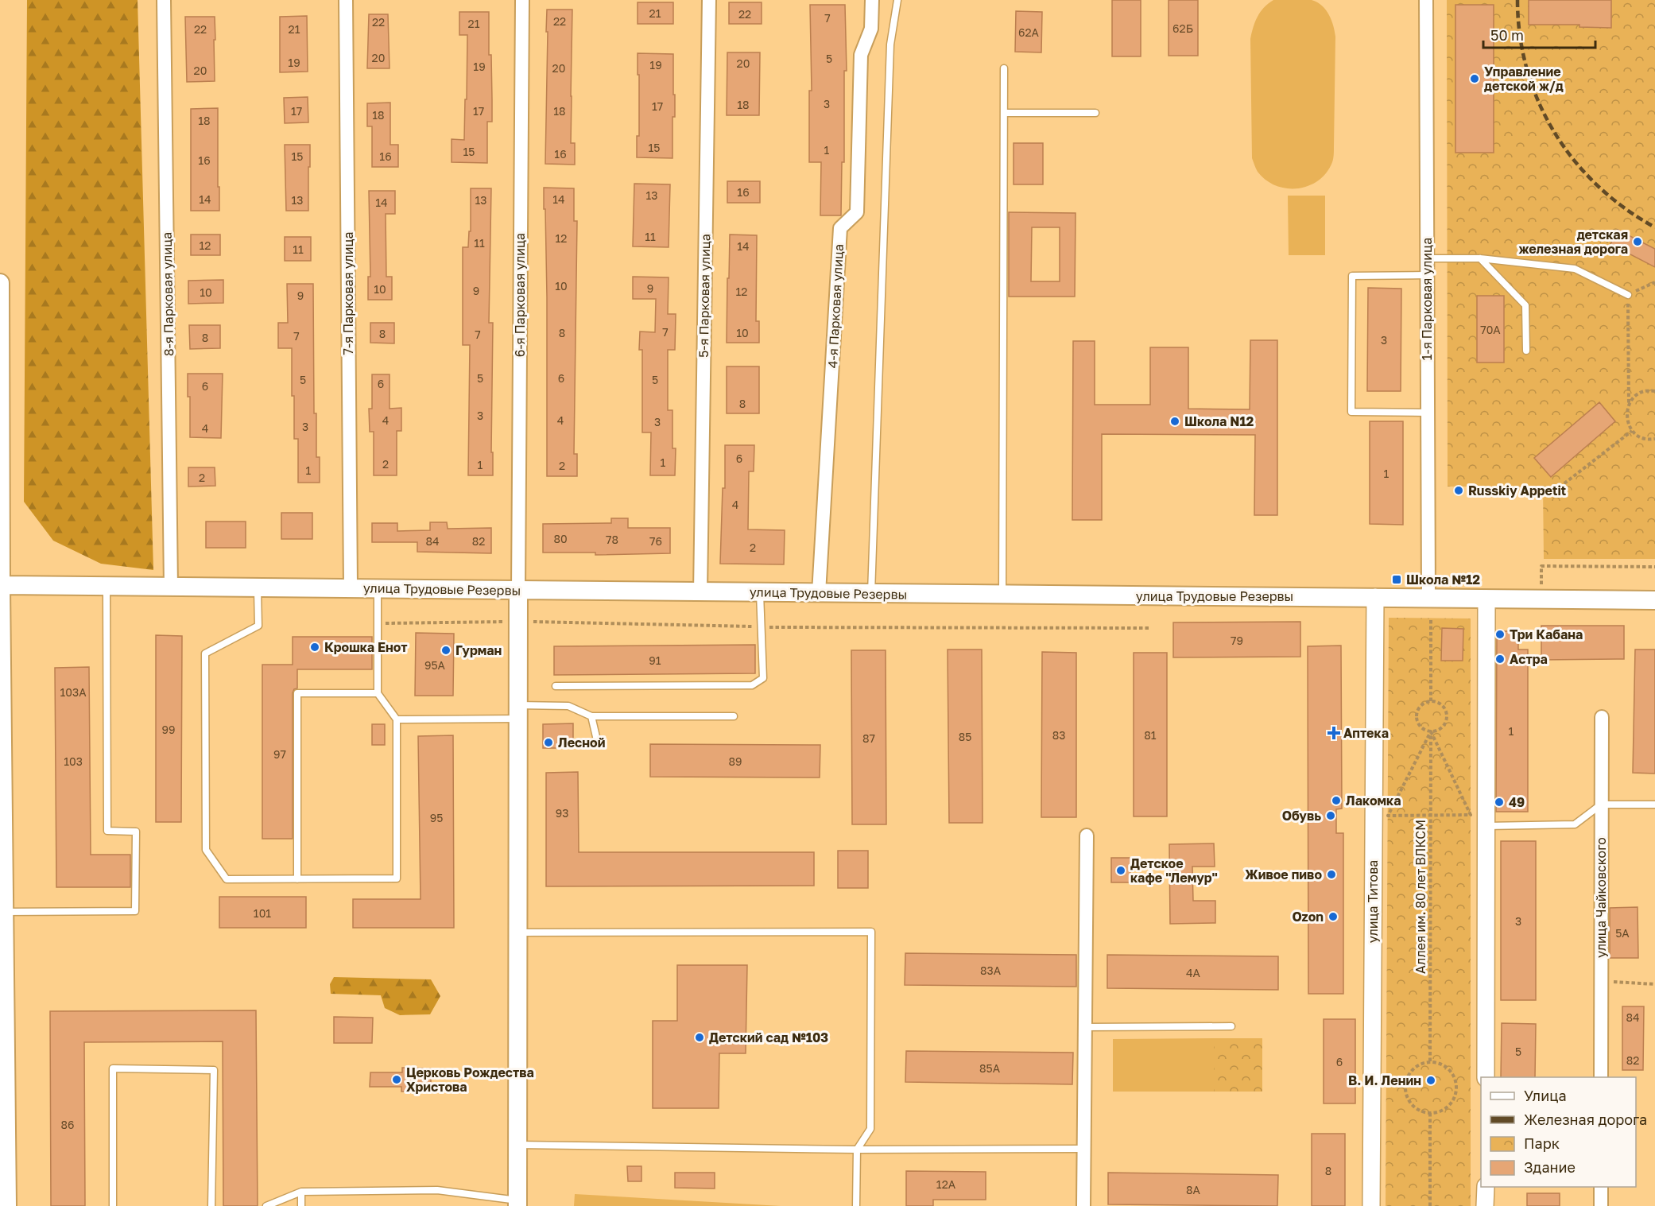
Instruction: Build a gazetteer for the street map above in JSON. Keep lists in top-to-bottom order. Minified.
{"streets":{"main road":["улица Трудовые Резервы"],"street":["7-я Парковая улица","8-я Парковая улица","6-я Парковая улица","5-я Парковая улица","1-я Парковая улица","4-я Парковая улица","улица Чайковского","улица Титова"],"path":["Аллея им. 80 лет ВЛКСМ"]},"crossings":[["7-я Парковая улица","улица Трудовые Резервы"],["8-я Парковая улица","улица Трудовые Резервы"],["6-я Парковая улица","улица Трудовые Резервы"],["5-я Парковая улица","улица Трудовые Резервы"],["1-я Парковая улица","улица Трудовые Резервы"],["4-я Парковая улица","улица Трудовые Резервы"],["улица Трудовые Резервы","улица Титова"]],"places":{"other":["Управление детской ж/д","детская железная дорога","Школа N12","Russkiy Appetit","Три Кабана","Крошка Енот","Гурман","Астра","Лесной","Лакомка","49","Обувь","Детское кафе \"Лемур\"","Живое пиво","Ozon","Детский сад №103","Церковь Рождества Христова","В. И. Ленин"],"transit":["Школа №12"],"health":["Аптека"]},"house_numbers":["21","22","7","22","22","21","62Б","22","21","62А","20","5","19","20","19","19","20","20","3","18","17","17","17","18","18","18","15","1","15","16","15","16","16","16","13","14","14","13","13","14","11","12","11","12","14","11","10","9","10","9","12","10","9","70А","7","8","10","8","7","7","8","3","5","6","5","5","6","6","8","3","4","4","3","3","4","6","1","2","1","2","1","1","2","4","80","78","84","82","76","2","79","91","95А","103А","99","1","83","81","85","87","97","103","89","93","95","101","3","5А","83А","4А","84","5","82","6","85А","86","8","12А","8А"],"legend":["Улица","Железная дорога","Парк","Здание"],"scale_bar":"50 m"}
